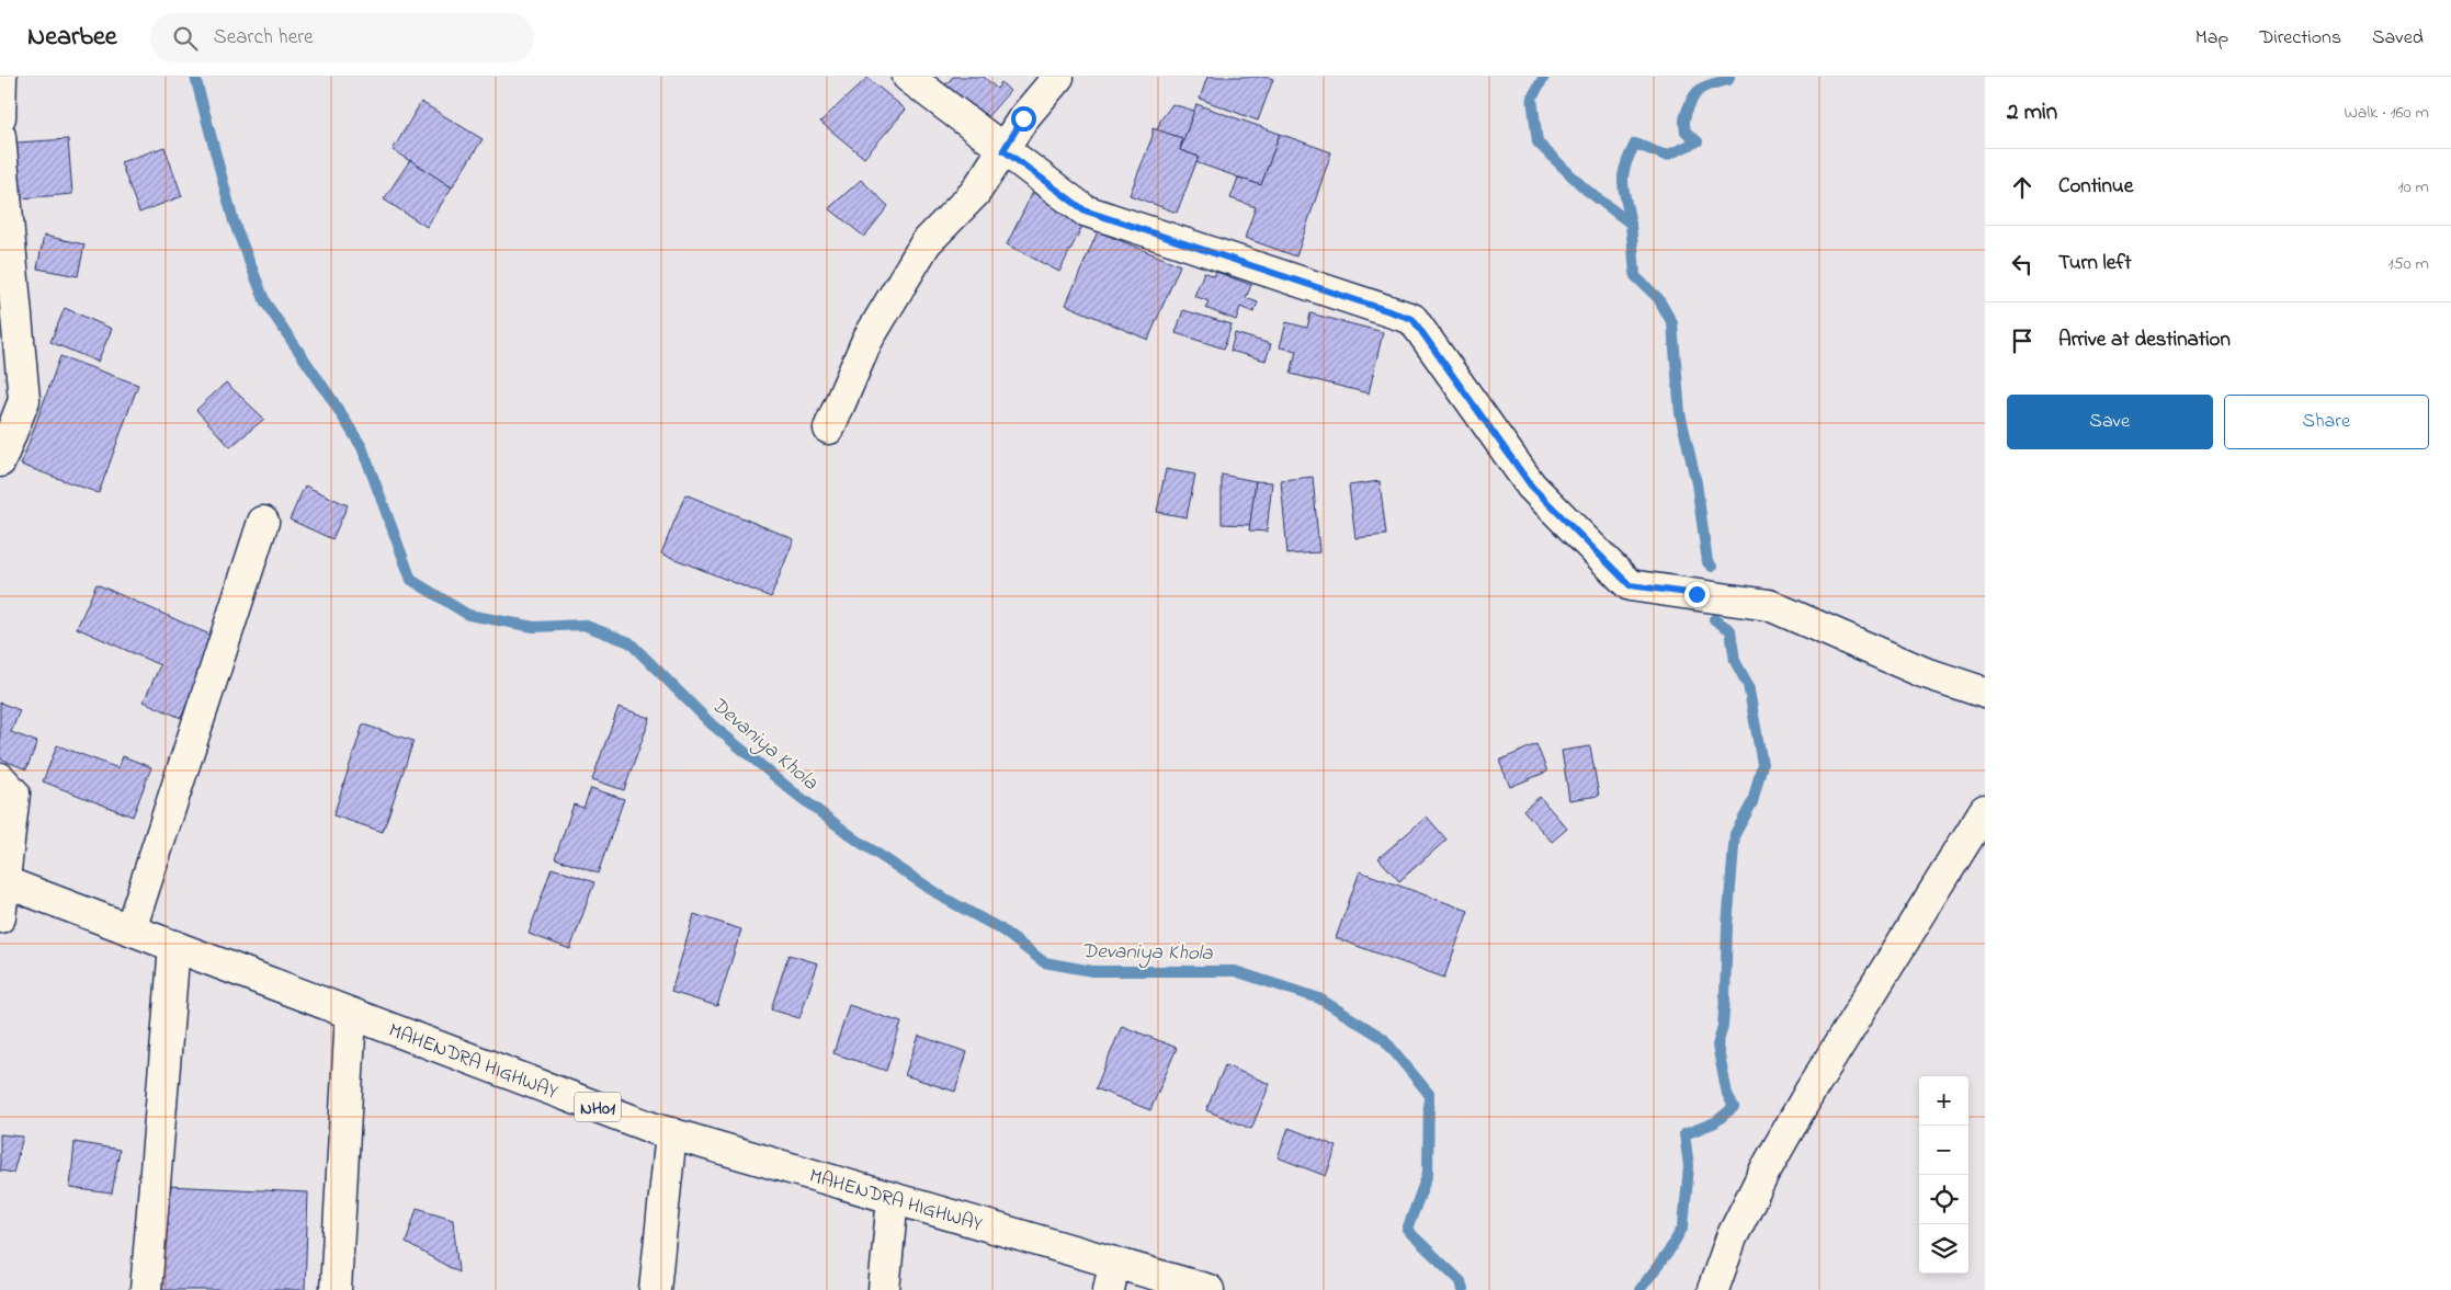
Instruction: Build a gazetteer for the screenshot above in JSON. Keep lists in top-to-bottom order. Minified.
{"streets":{"main road":["MAHENDRA HIGHWAY","NH01"]},"water":["Devaniya Khola"],"page":{"header":"Nearbee","search":"Search here","nav":["Map","Directions","Saved"],"heading":["2 min","Walk · 160 m"],"list":[["Continue","10 m"],["Turn left","150 m"],"Arrive at destination"],"buttons":["Save","Share"],"map_buttons":["+","−"]}}
